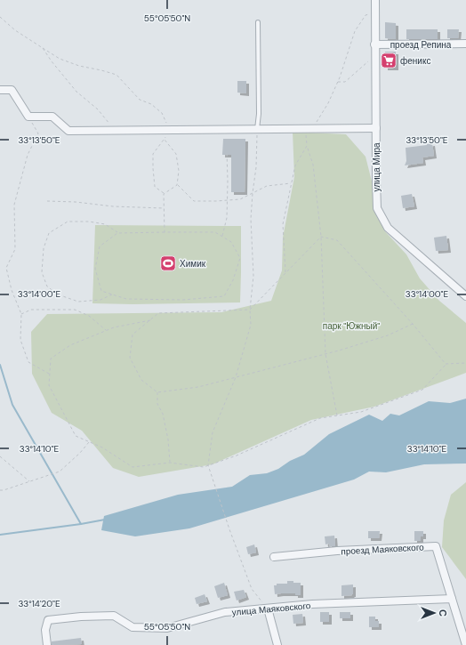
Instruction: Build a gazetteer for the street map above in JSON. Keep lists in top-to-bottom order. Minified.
{"streets":{"street":["проезд Репина","улица Мира","проезд Маяковского","улица Маяковского"]},"crossings":[["проезд Репина","улица Мира"],["проезд Маяковского","улица Маяковского"]],"parks":["парк \"Южный\""],"places":{"supermarket":["феникс"],"sports":["Химик"]},"north":"right","coordinates":["55°05'50\"N","33°13'50\"E","33°14'00\"E","33°14'10\"E","33°14'20\"E"]}
